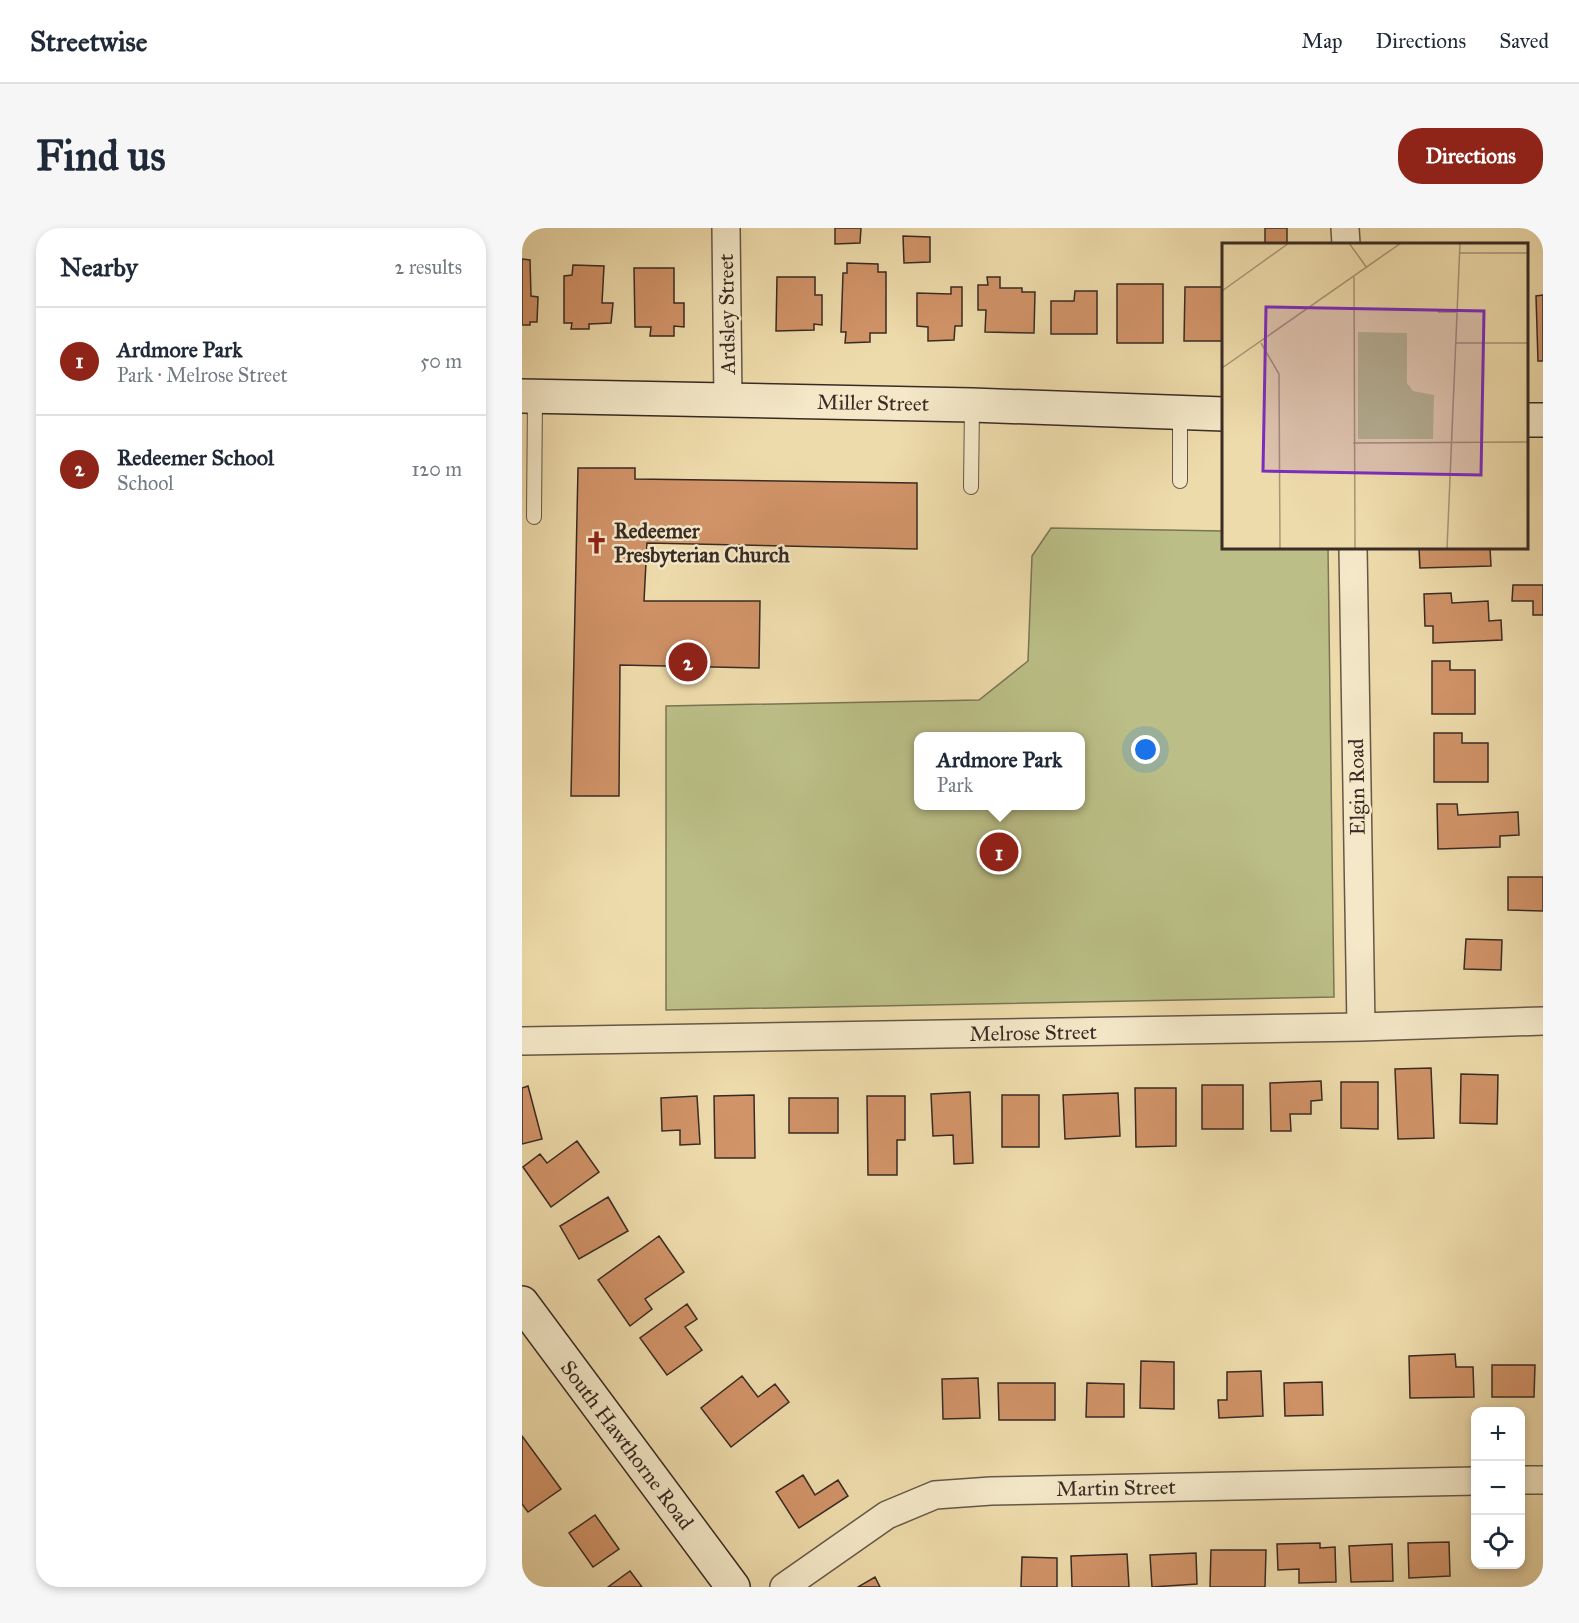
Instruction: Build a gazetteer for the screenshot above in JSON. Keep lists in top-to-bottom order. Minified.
{"streets":{"main road":["Miller Street","South Hawthorne Road"],"street":["Ardsley Street","Elgin Road","Melrose Street","Martin Street"]},"crossings":[["Ardsley Street","Miller Street"],["Elgin Road","Melrose Street"]],"places":{"church":["Redeemer Presbyterian Church"]},"page":{"header":"Streetwise","nav":["Map","Directions","Saved"],"buttons":"Directions","title":"Find us","heading":["Nearby","2 results"],"list":[{"mark":"1","name":"Ardmore Park","note":"Park · Melrose Street","value":"50 m"},{"mark":"2","name":"Redeemer School","note":"School","value":"120 m"}],"pins":["2","1"],"popup":["Ardmore Park","Park"],"map_buttons":["+","−"]}}
